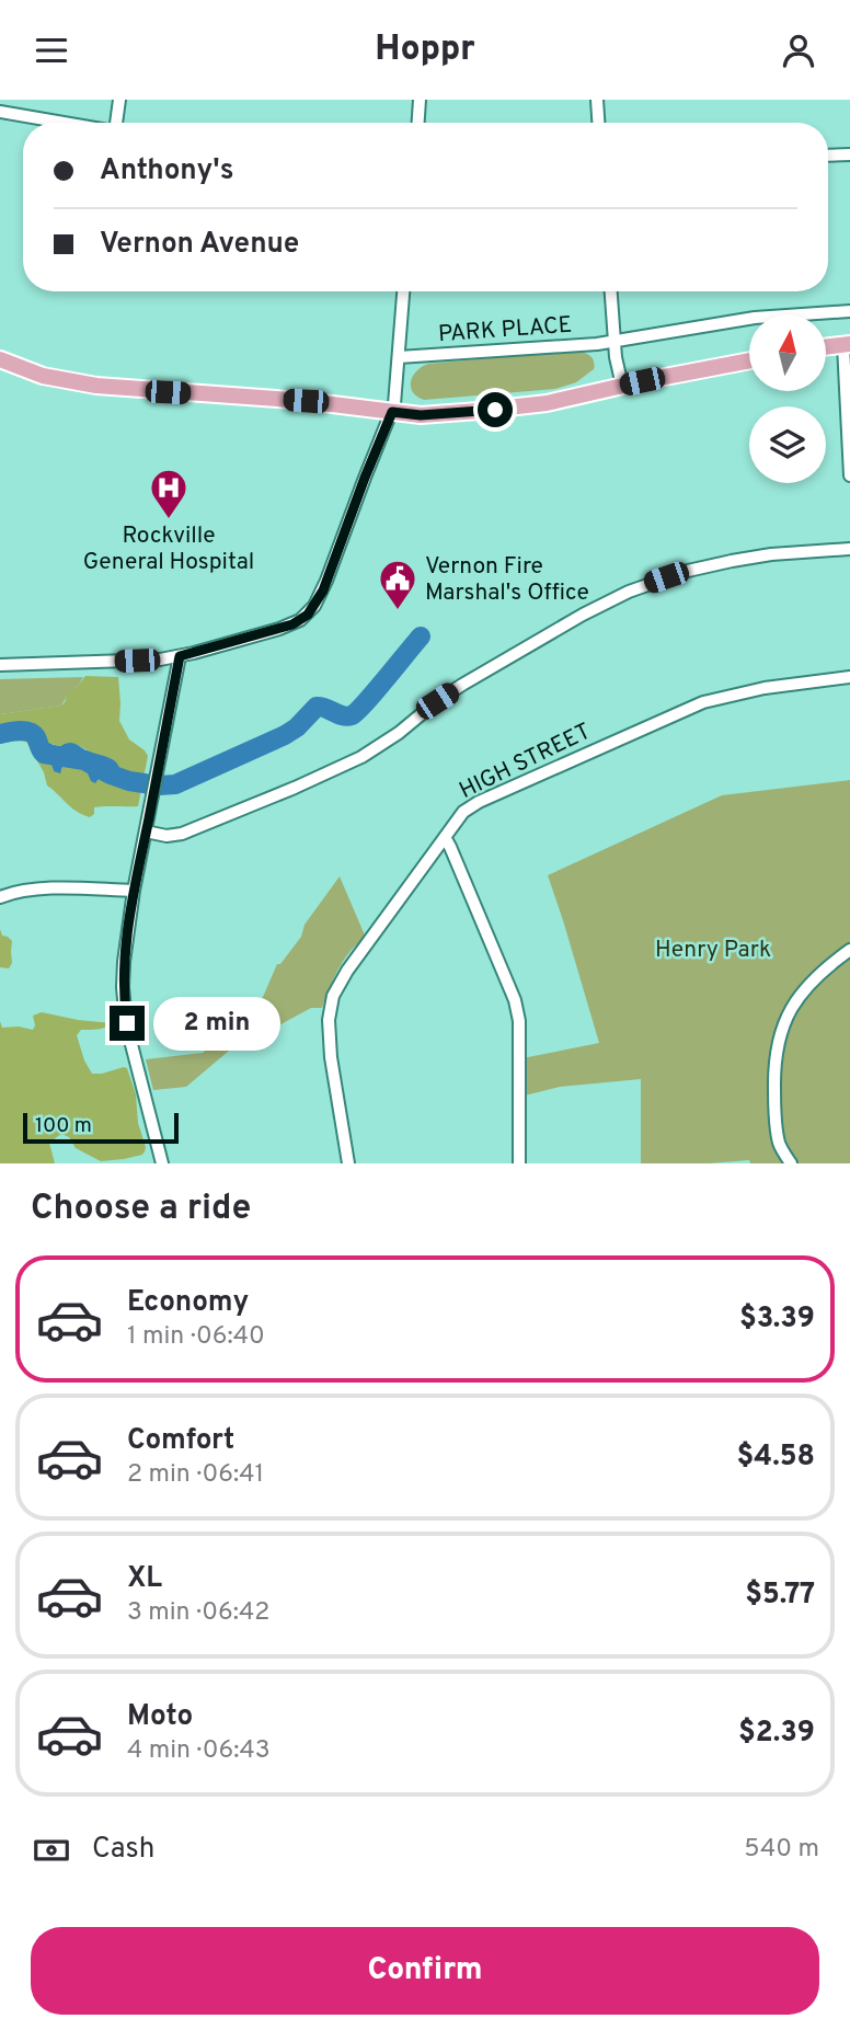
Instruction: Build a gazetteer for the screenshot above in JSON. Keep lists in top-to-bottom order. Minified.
{"streets":{"street":["PARK PLACE","HIGH STREET"]},"parks":["Henry Park"],"places":{"hospital":["Rockville General Hospital"],"public building":["Vernon Fire Marshal's Office"]},"scale_bar":"100 m","north":"top","page":{"header":"Hoppr","banner":["Anthony's","Vernon Avenue"],"bubble":"2 min","scale":"100 m","heading":"Choose a ride","list":[{"name":"Economy","note":"1 min · 06:40","value":"$3.39"},{"name":"Comfort","note":"2 min · 06:41","value":"$4.58"},{"name":"XL","note":"3 min · 06:42","value":"$5.77"},{"name":"Moto","note":"4 min · 06:43","value":"$2.39"}],"pay":["Cash","540 m"],"buttons":"Confirm"}}
